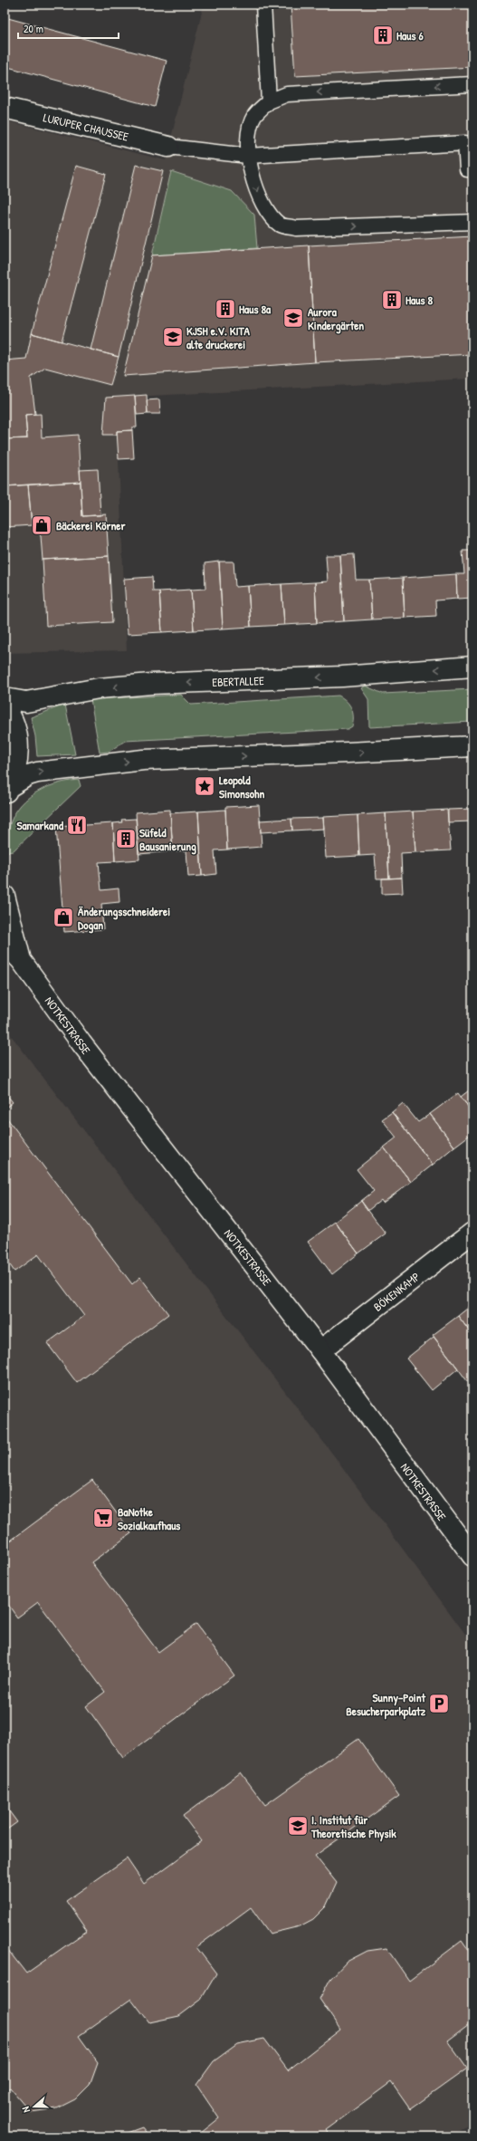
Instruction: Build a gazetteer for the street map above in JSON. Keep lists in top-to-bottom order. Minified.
{"streets":{"street":["LURUPER CHAUSSEE","EBERTALLEE","NOTKESTRASSE","BÖKENKAMP"]},"crossings":[["NOTKESTRASSE","BÖKENKAMP"]],"places":{"building":["Haus 6","Haus 8","Haus 8a","Süfeld Bausanierung"],"school or university":["Aurora Kindergärten","KJSH e.V. KITA alte druckerei","I. Institut für Theoretische Physik"],"shop":["Bäckerei Körner","Änderungsschneiderei Dogan"],"place":["Leopold Simonsohn"],"restaurant":["Samarkand"],"supermarket":["BaNotke Sozialkaufhaus"],"parking":["Sunny-Point Besucherparkplatz"]},"scale_bar":"20 m","north":"left"}
